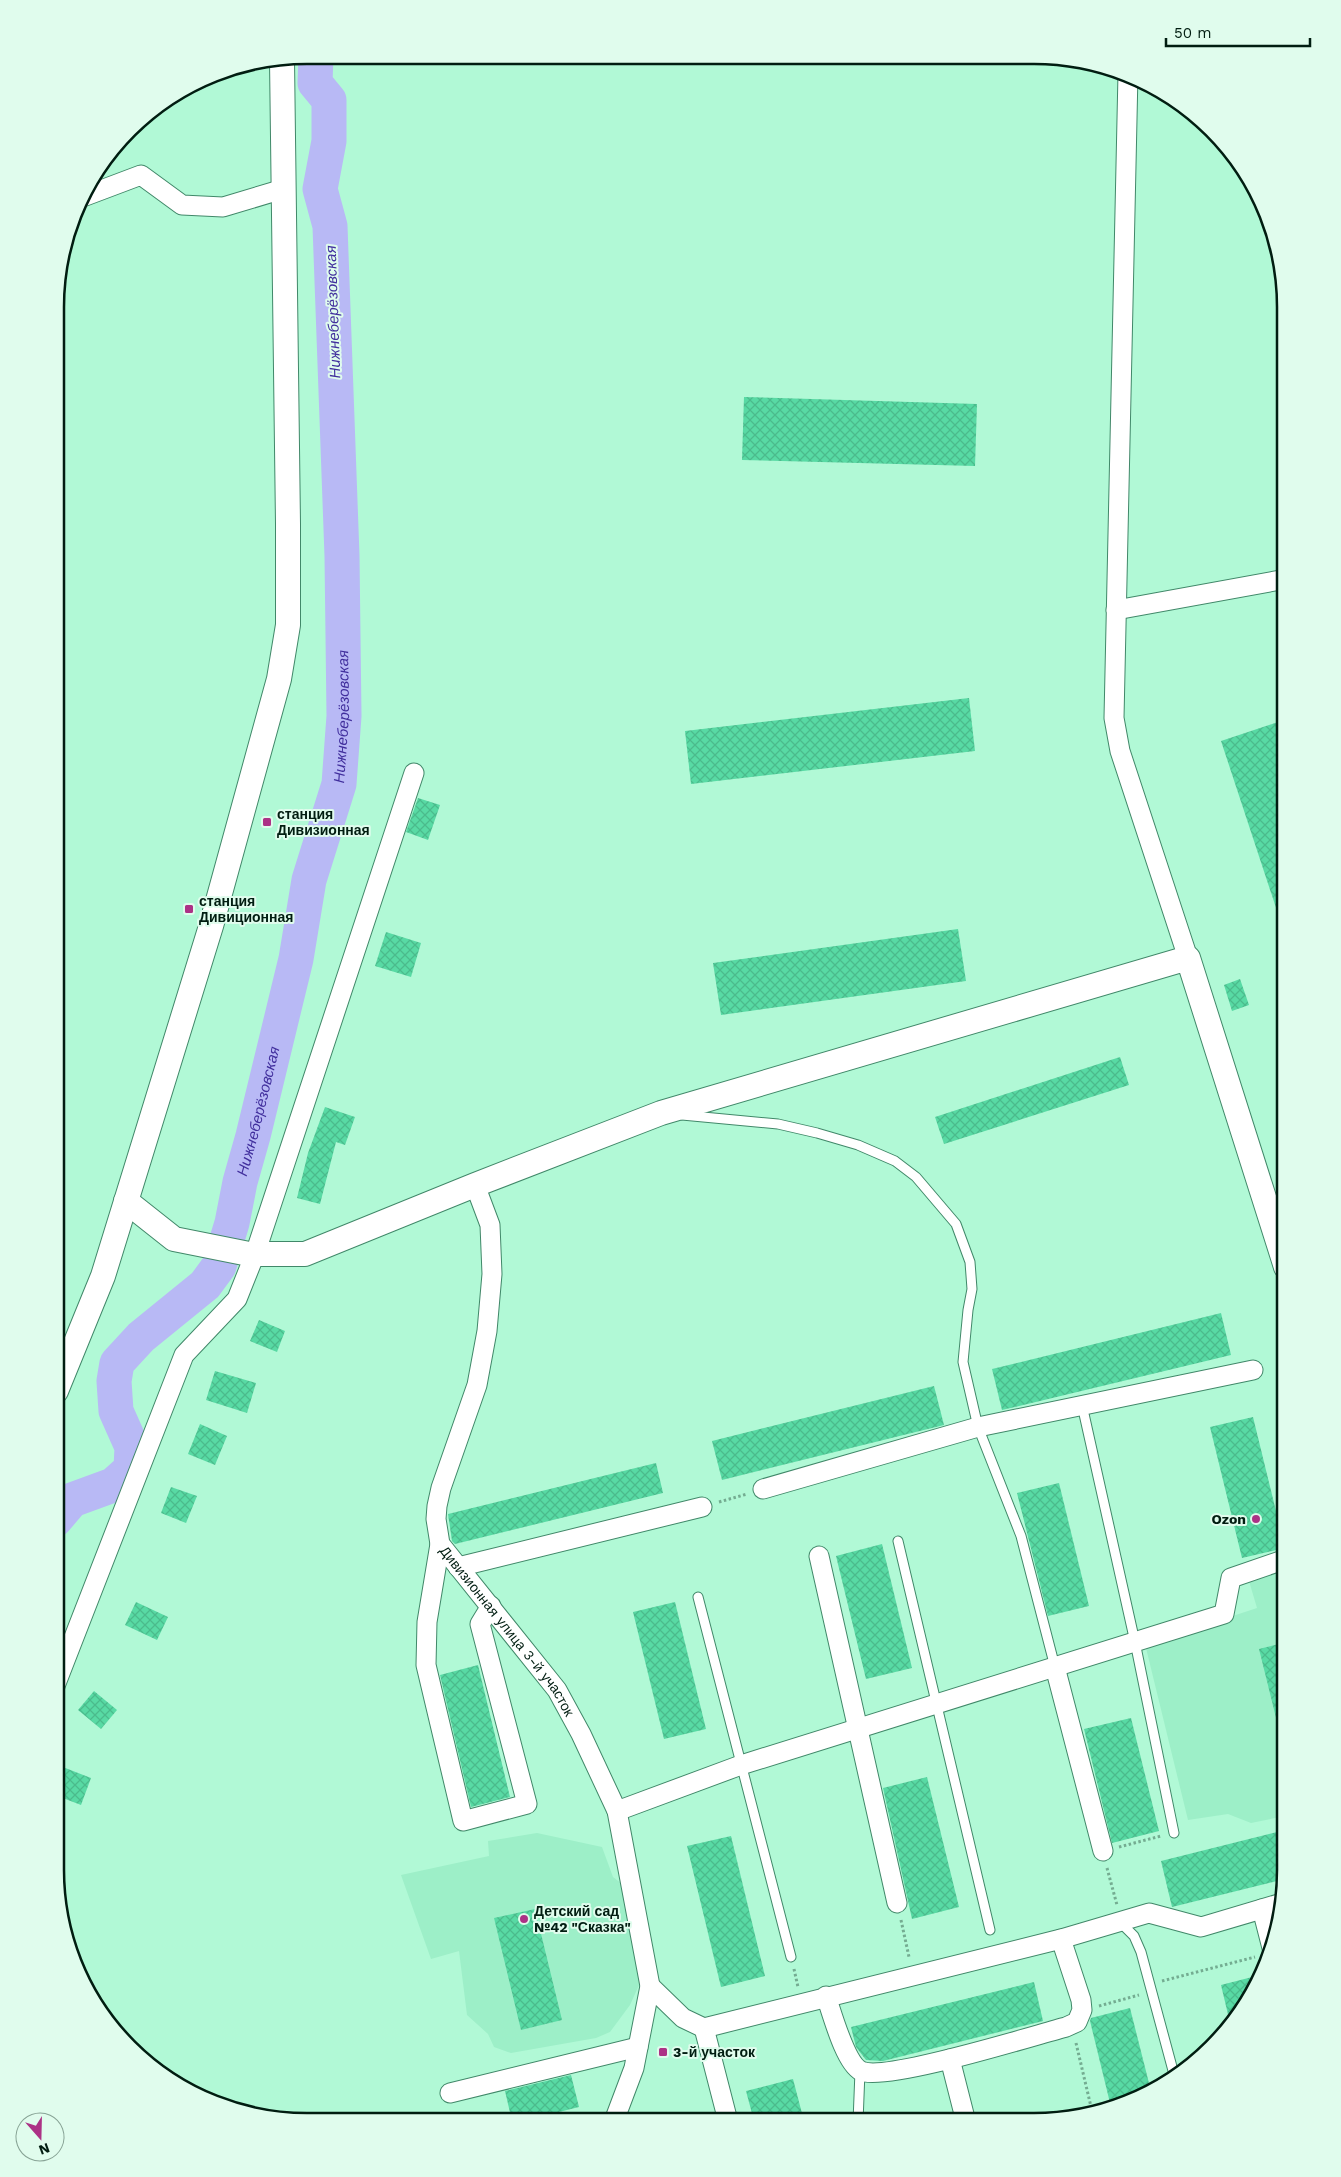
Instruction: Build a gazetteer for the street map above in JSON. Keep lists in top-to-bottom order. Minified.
{"streets":{"street":["Дивизионная улица 3-й участок"]},"water":["Нижнеберёзовская"],"places":{"transit":["станция Дивизионная","станция Дивиционная","3-й участок"],"other":["Ozon","Детский сад №42 \"Сказка\""]},"scale_bar":"50 m","north":"bottom"}
